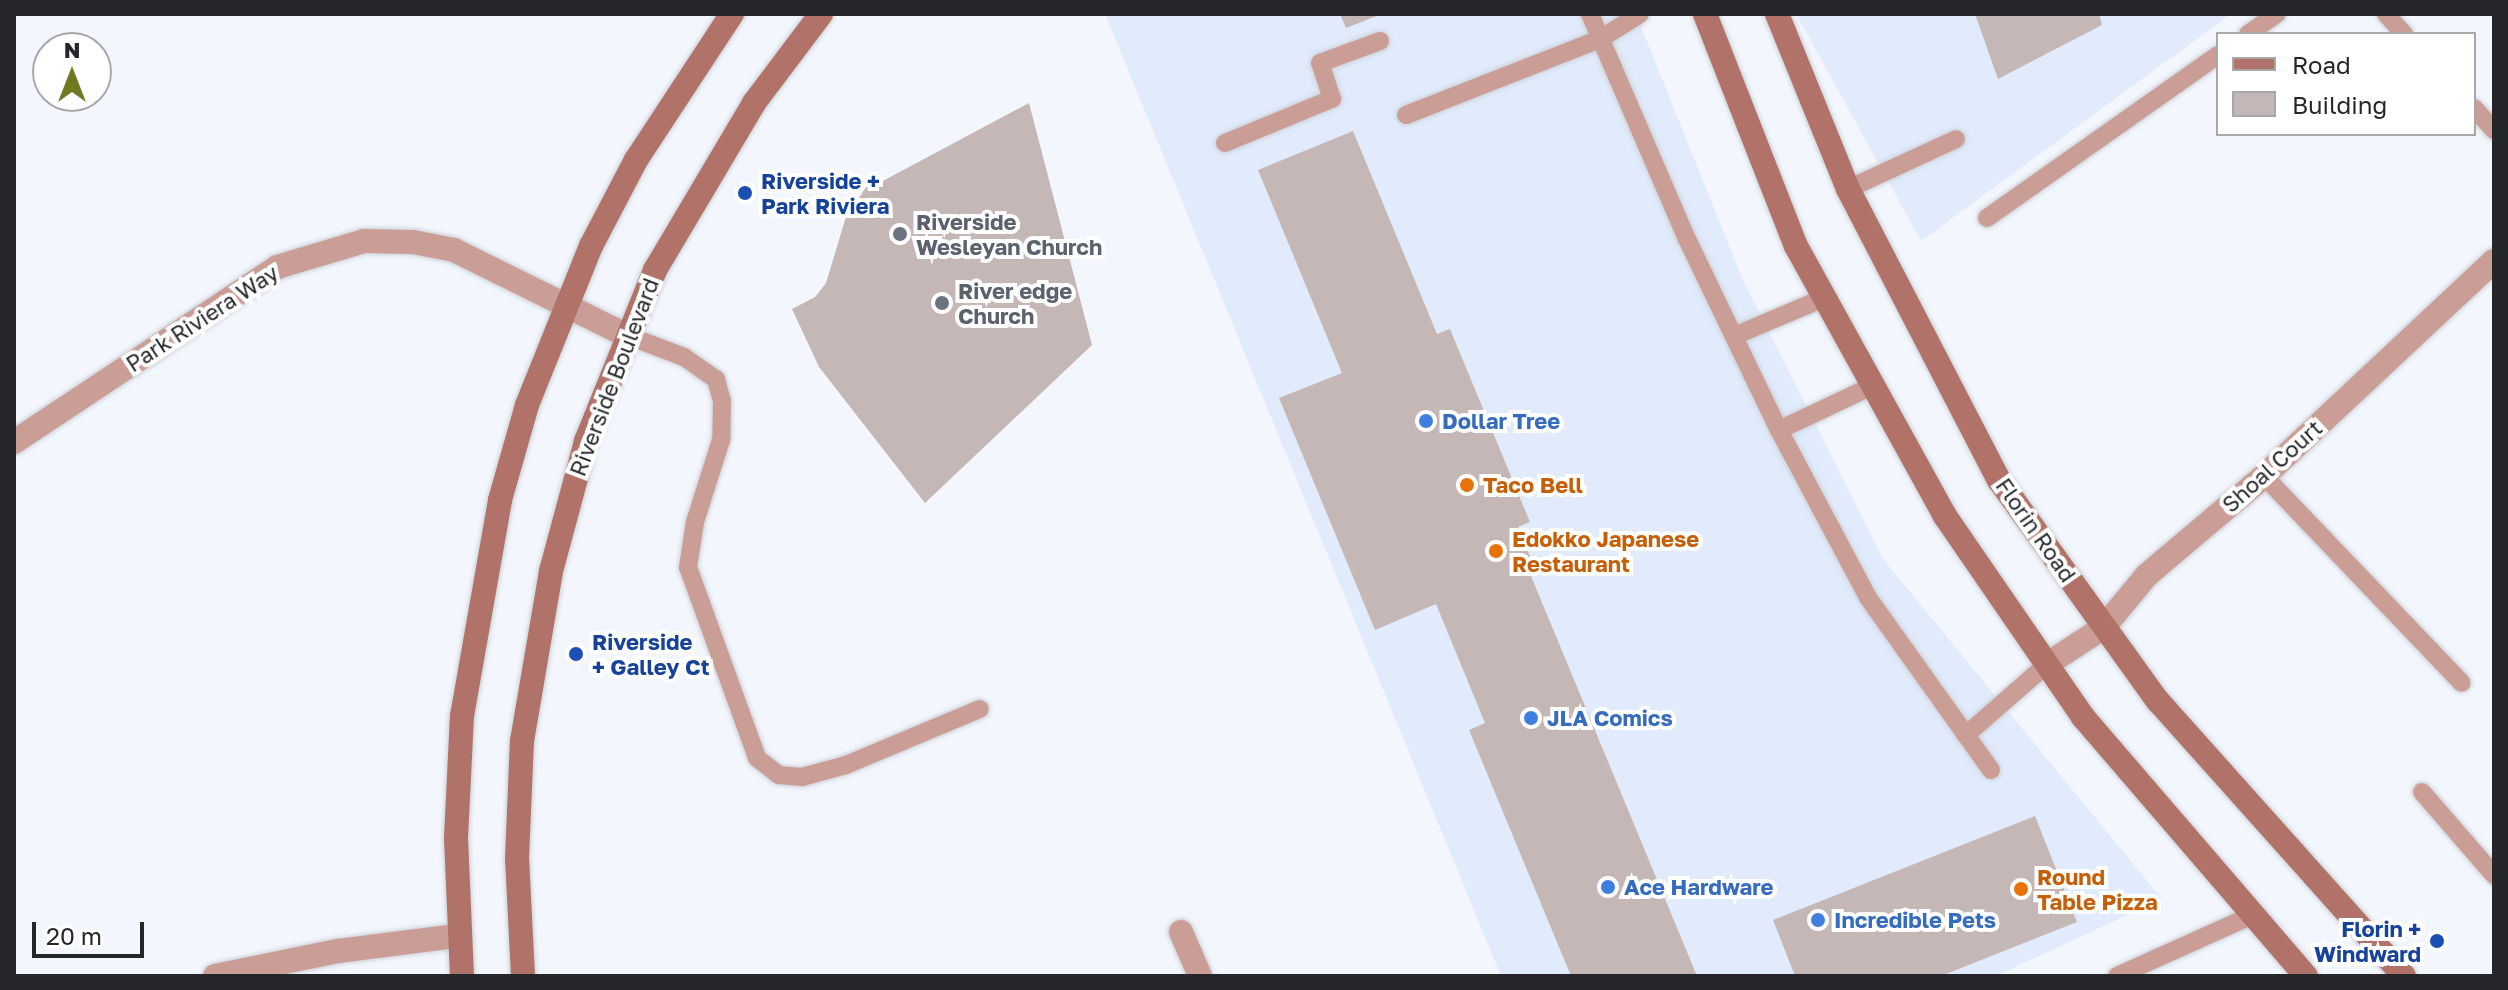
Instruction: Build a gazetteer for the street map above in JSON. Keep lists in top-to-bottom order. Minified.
{"streets":{"main road":["Riverside Boulevard","Florin Road"],"street":["Park Riviera Way","Shoal Court"]},"crossings":[["Park Riviera Way","Riverside Boulevard"],["Shoal Court","Florin Road"]],"places":["Riverside + Park Riviera","Riverside Wesleyan Church","River edge Church","Dollar Tree","Taco Bell","Edokko Japanese Restaurant","Riverside + Galley Ct","JLA Comics","Ace Hardware","Round Table Pizza","Incredible Pets","Florin + Windward"],"legend":["Road","Building"],"scale_bar":"20 m","north":"top"}
